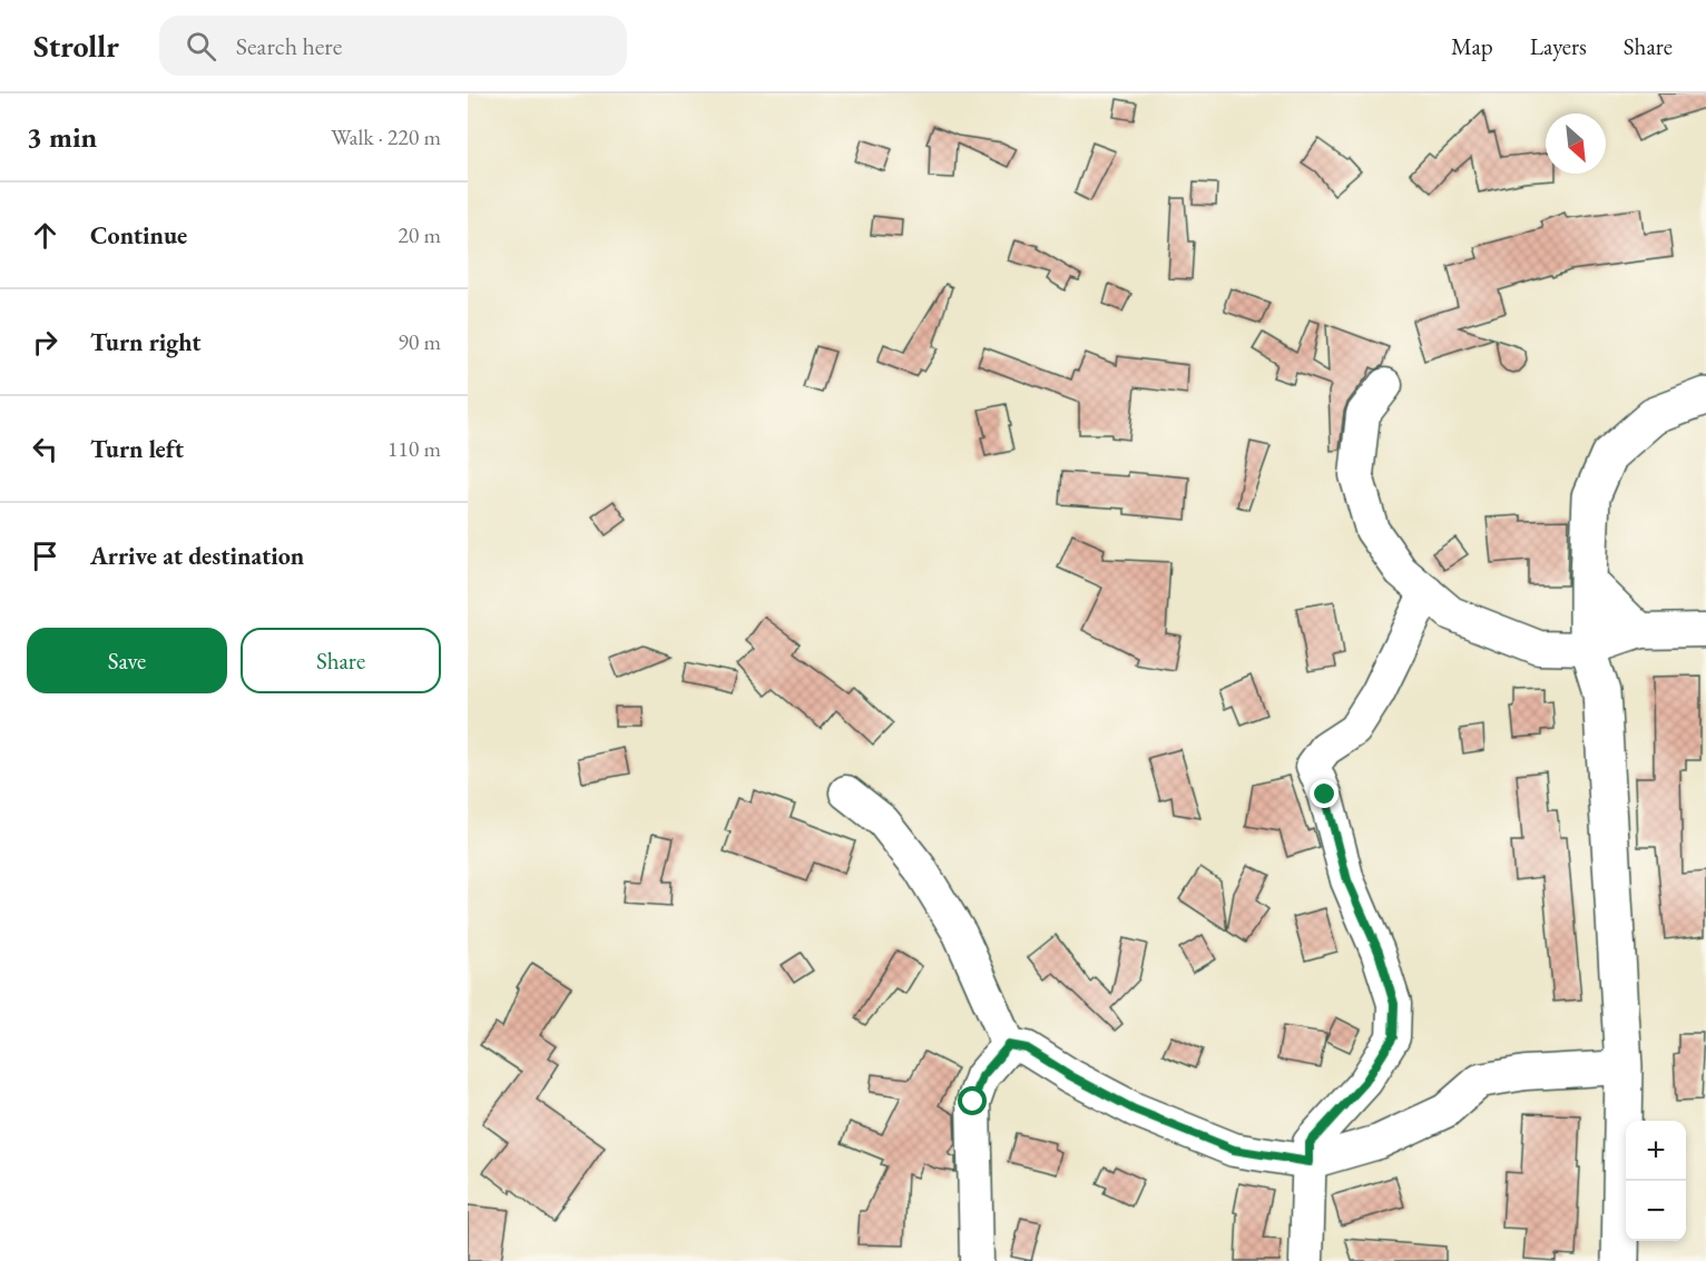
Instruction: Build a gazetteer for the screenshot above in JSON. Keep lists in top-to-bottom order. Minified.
{"north":"bottom right","page":{"header":"Strollr","search":"Search here","nav":["Map","Layers","Share"],"heading":["3 min","Walk · 220 m"],"list":[["Continue","20 m"],["Turn right","90 m"],["Turn left","110 m"],"Arrive at destination"],"buttons":["Save","Share"],"map_buttons":["+","−"]}}
